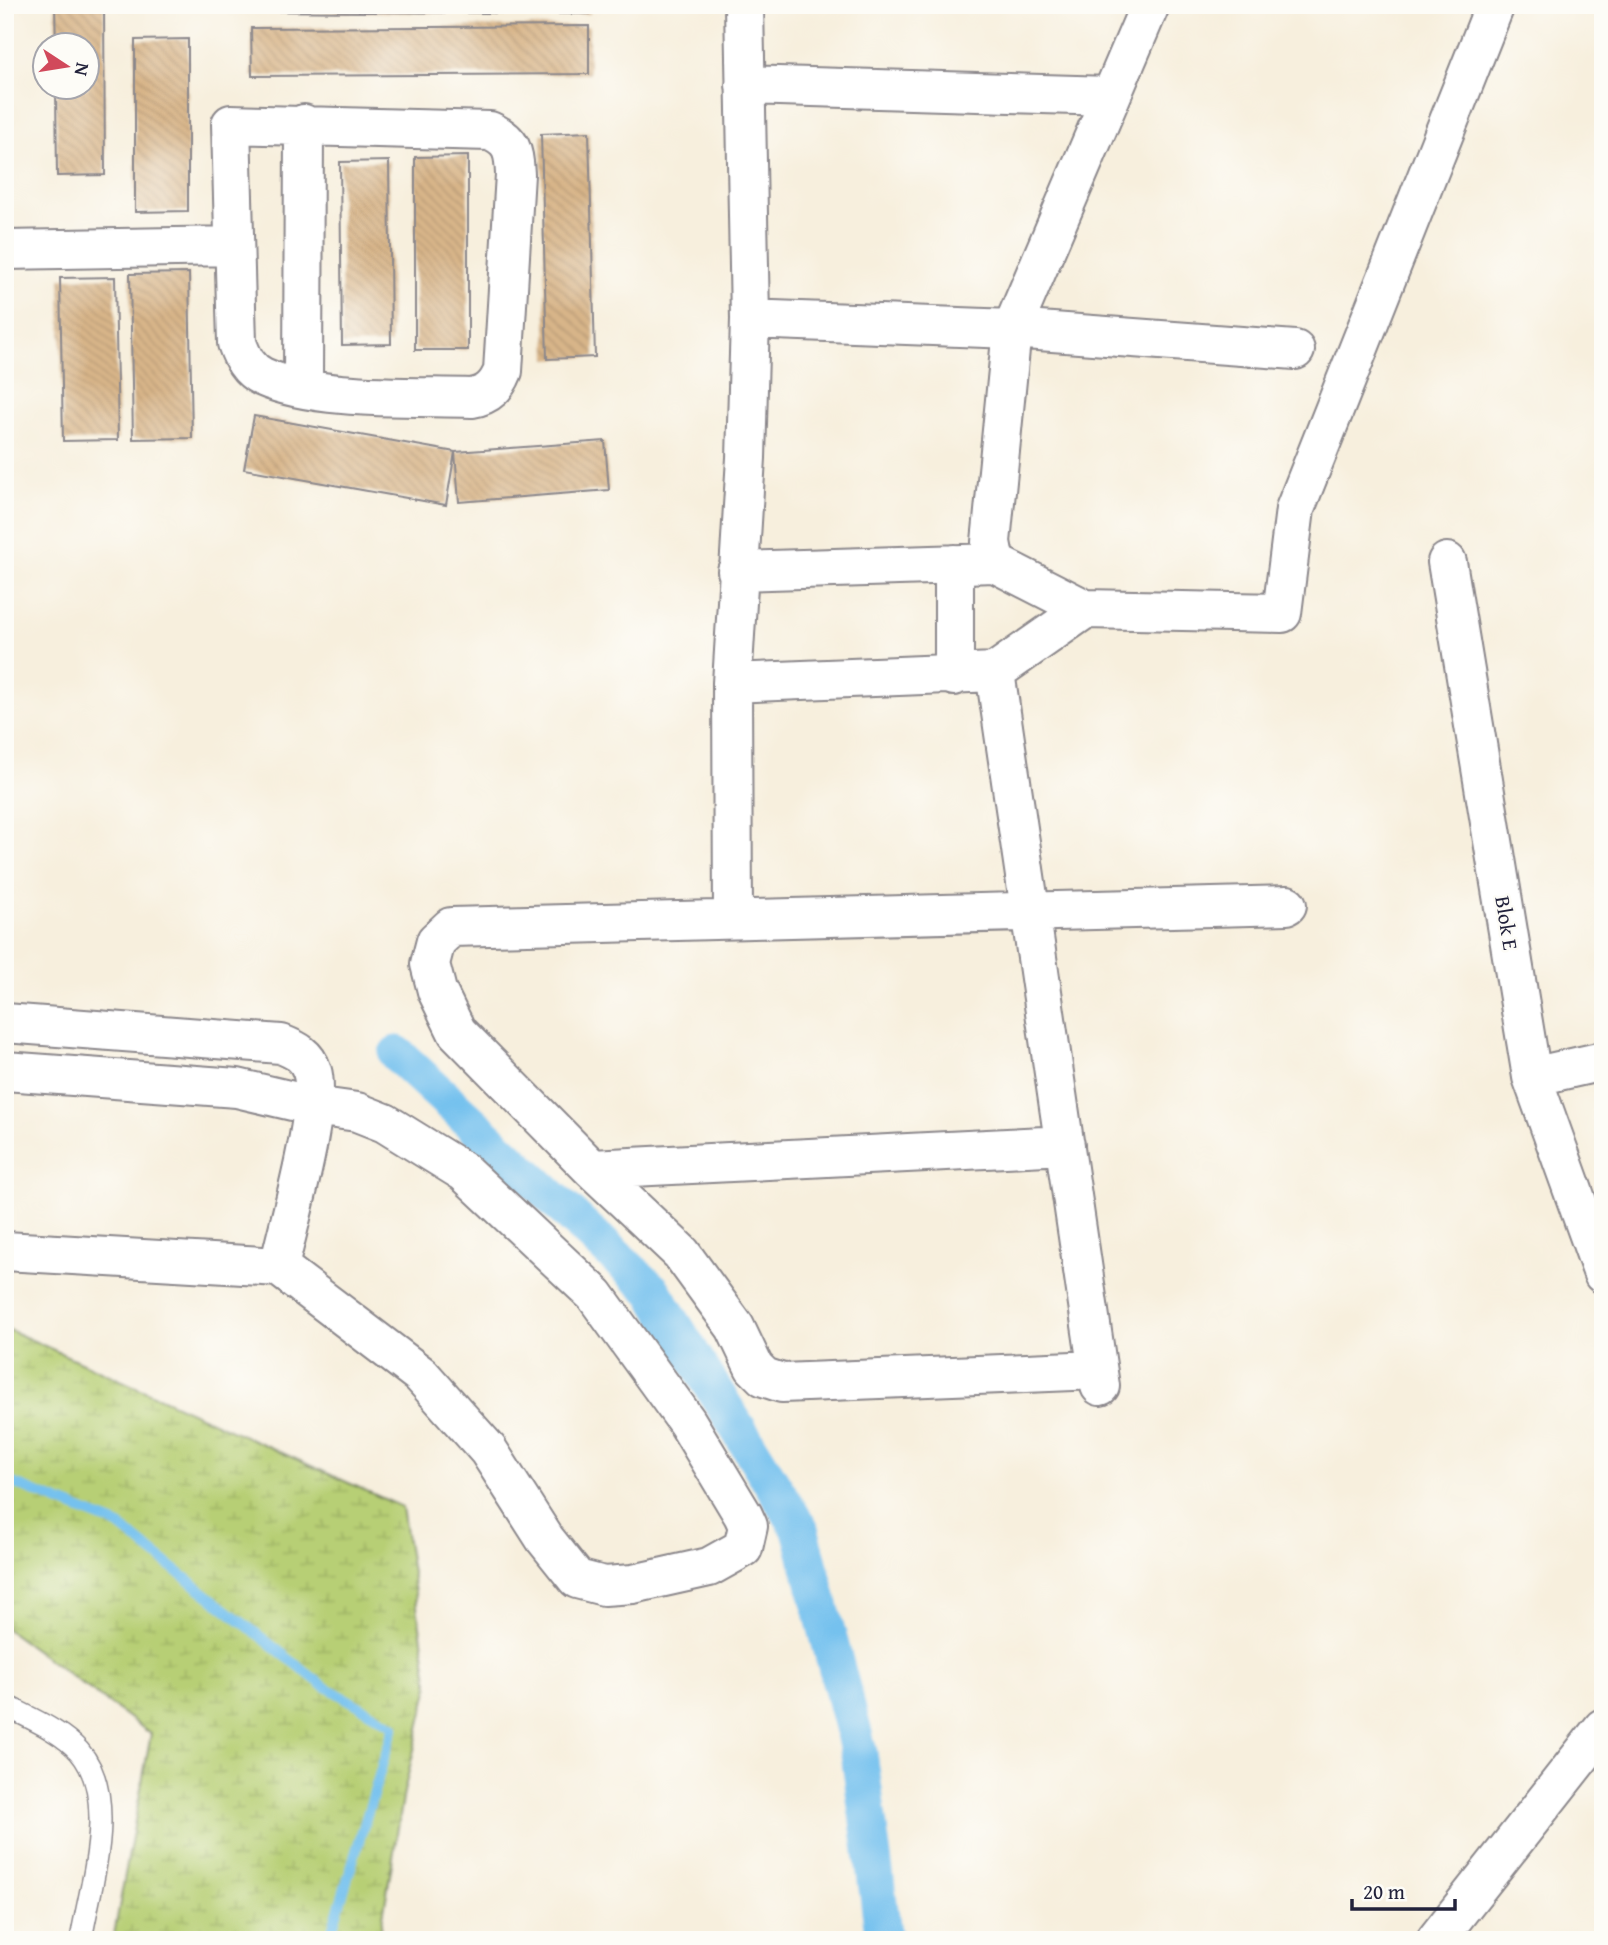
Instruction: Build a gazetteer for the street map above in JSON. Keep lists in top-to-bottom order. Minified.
{"streets":{"street":["Blok E"]},"scale_bar":"20 m","north":"right"}
